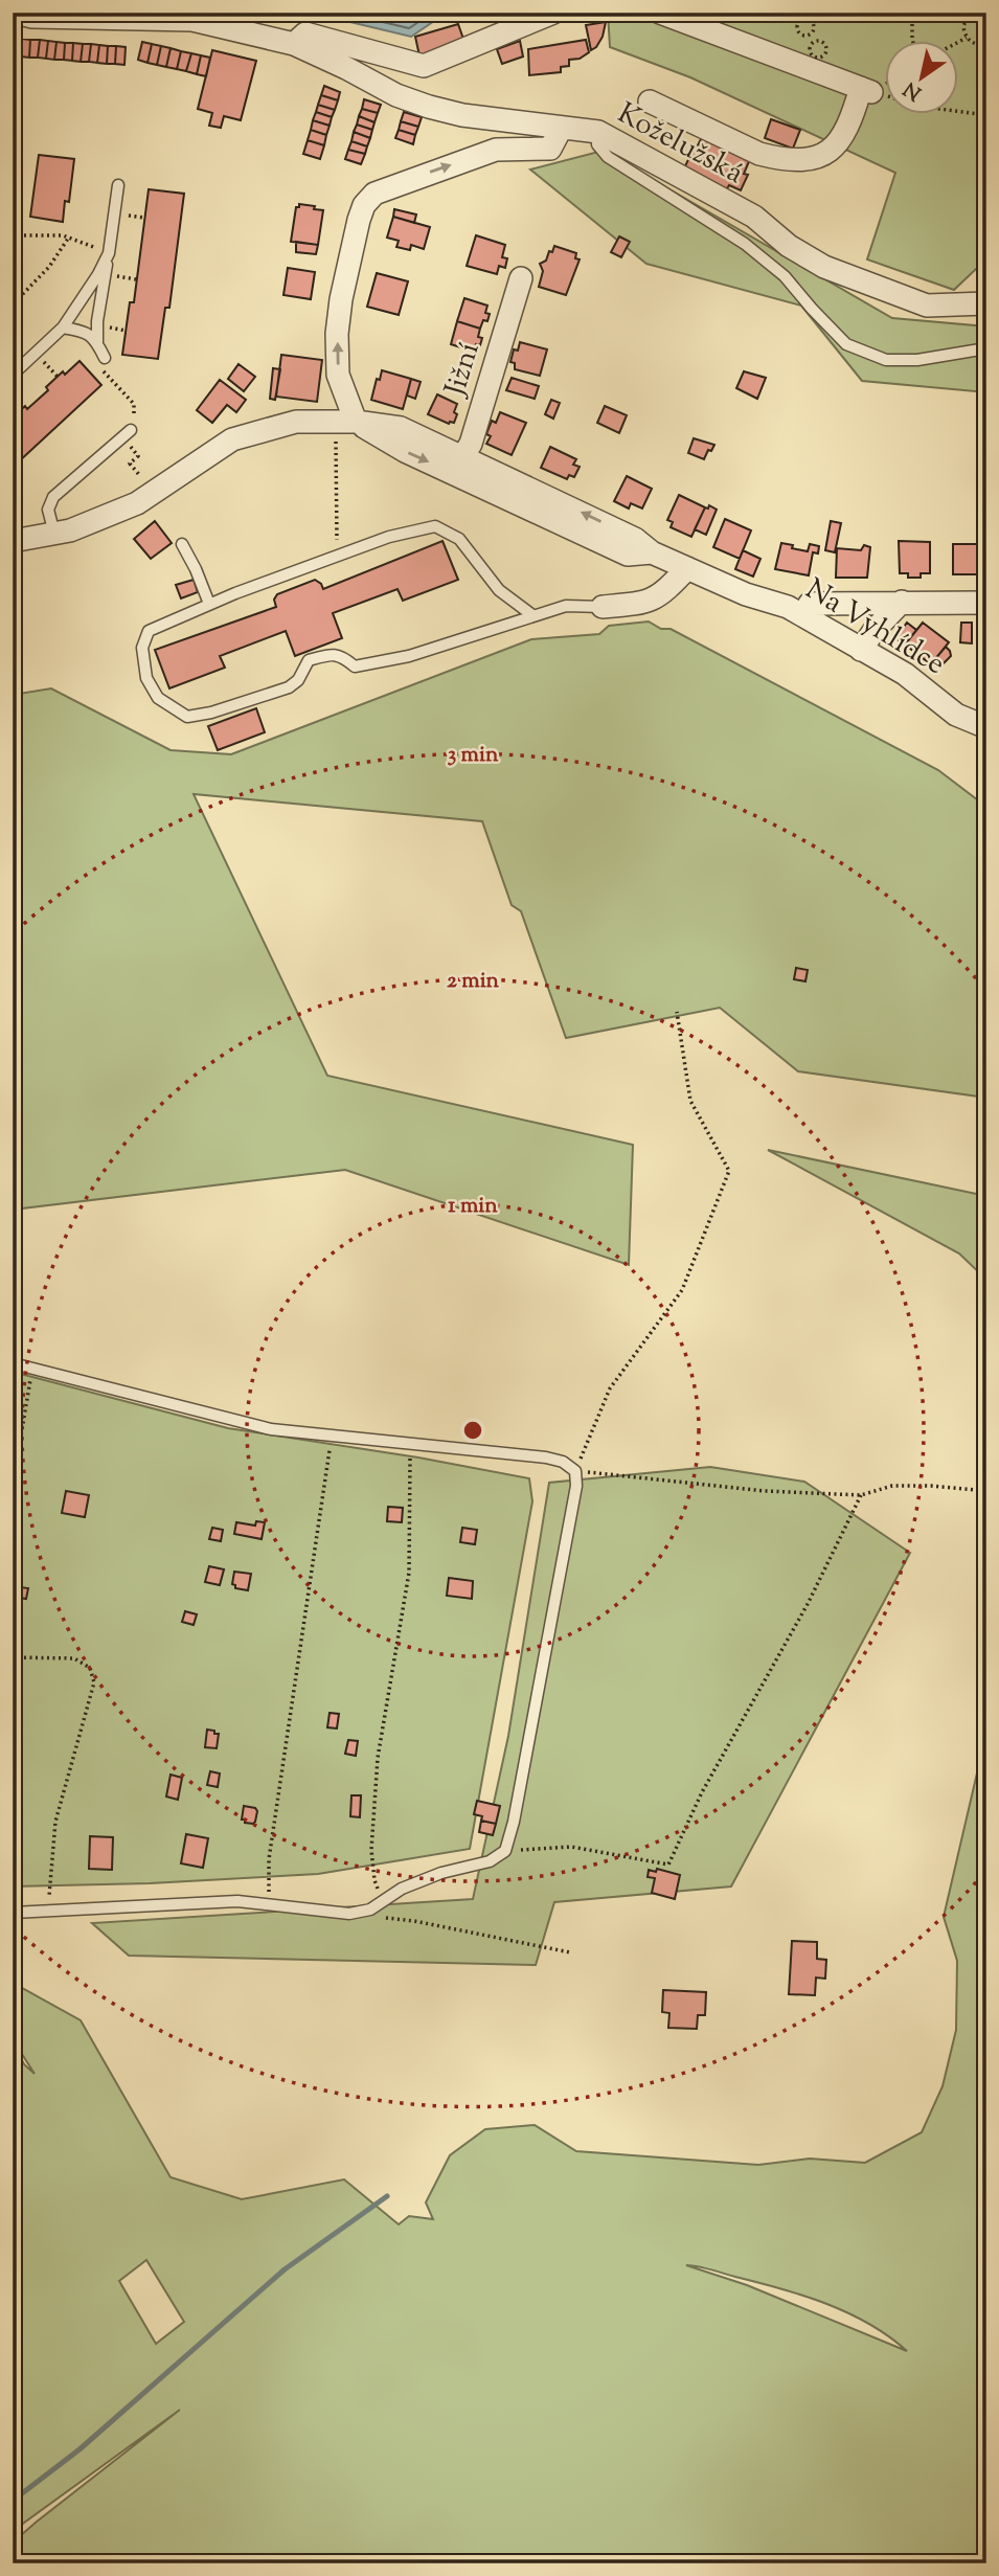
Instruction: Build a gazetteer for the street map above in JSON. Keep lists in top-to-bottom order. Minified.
{"streets":{"street":["Koželužská","Jižní","Na Vyhlídce"]},"crossings":[["Jižní","Na Vyhlídce"]],"north":"bottom left","rings":["3 min","2 min","1 min"]}
